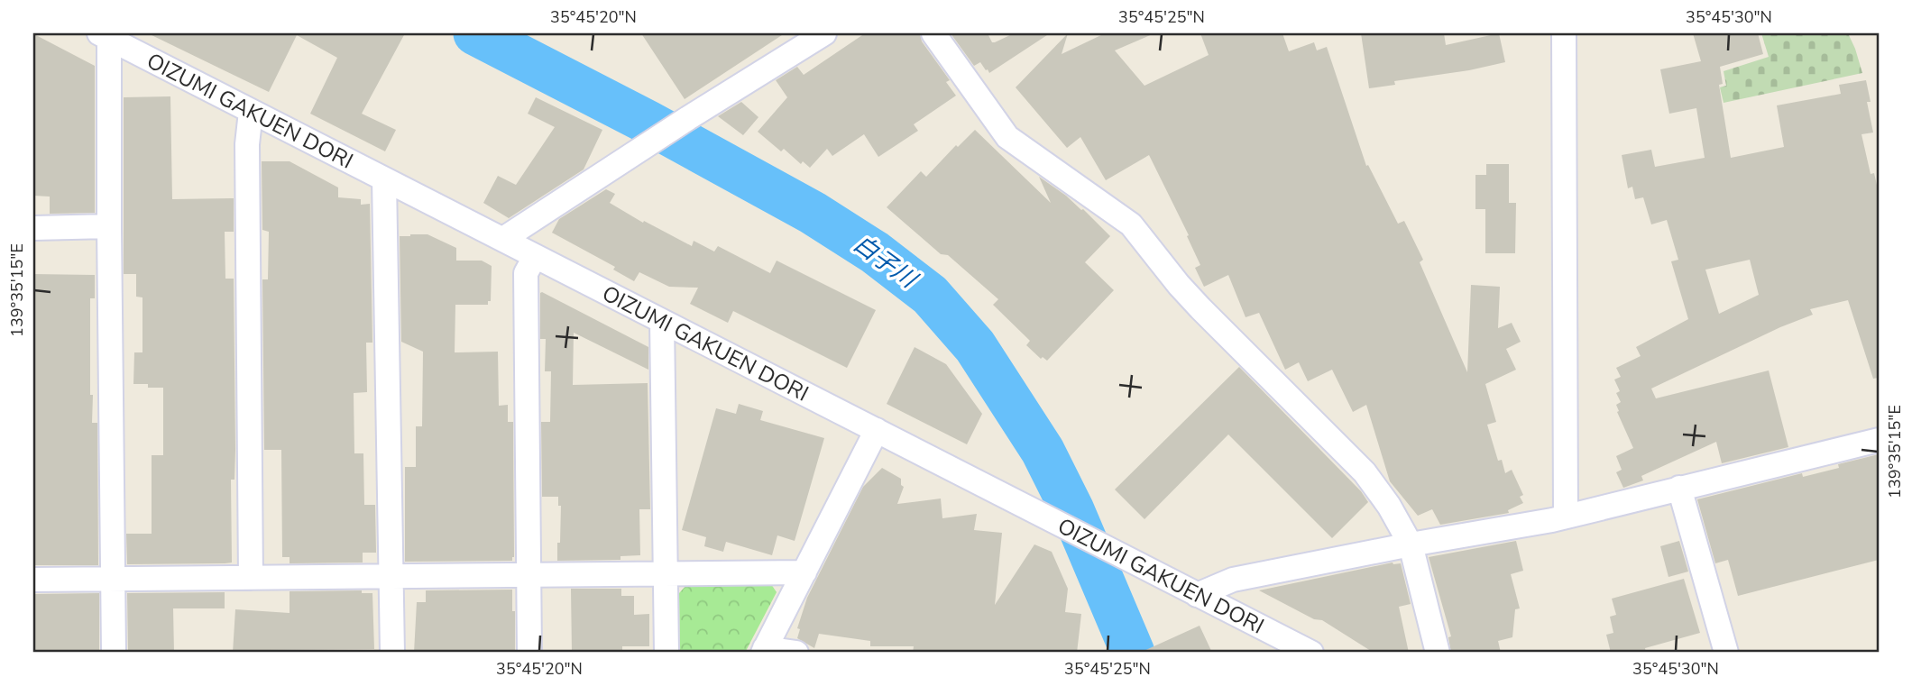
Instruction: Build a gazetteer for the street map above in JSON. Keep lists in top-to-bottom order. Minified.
{"streets":{"street":["OIZUMI GAKUEN DORI"]},"water":["白子川"],"coordinates":["35°45'20\"N","35°45'25\"N","35°45'30\"N","139°35'15\"E"]}
